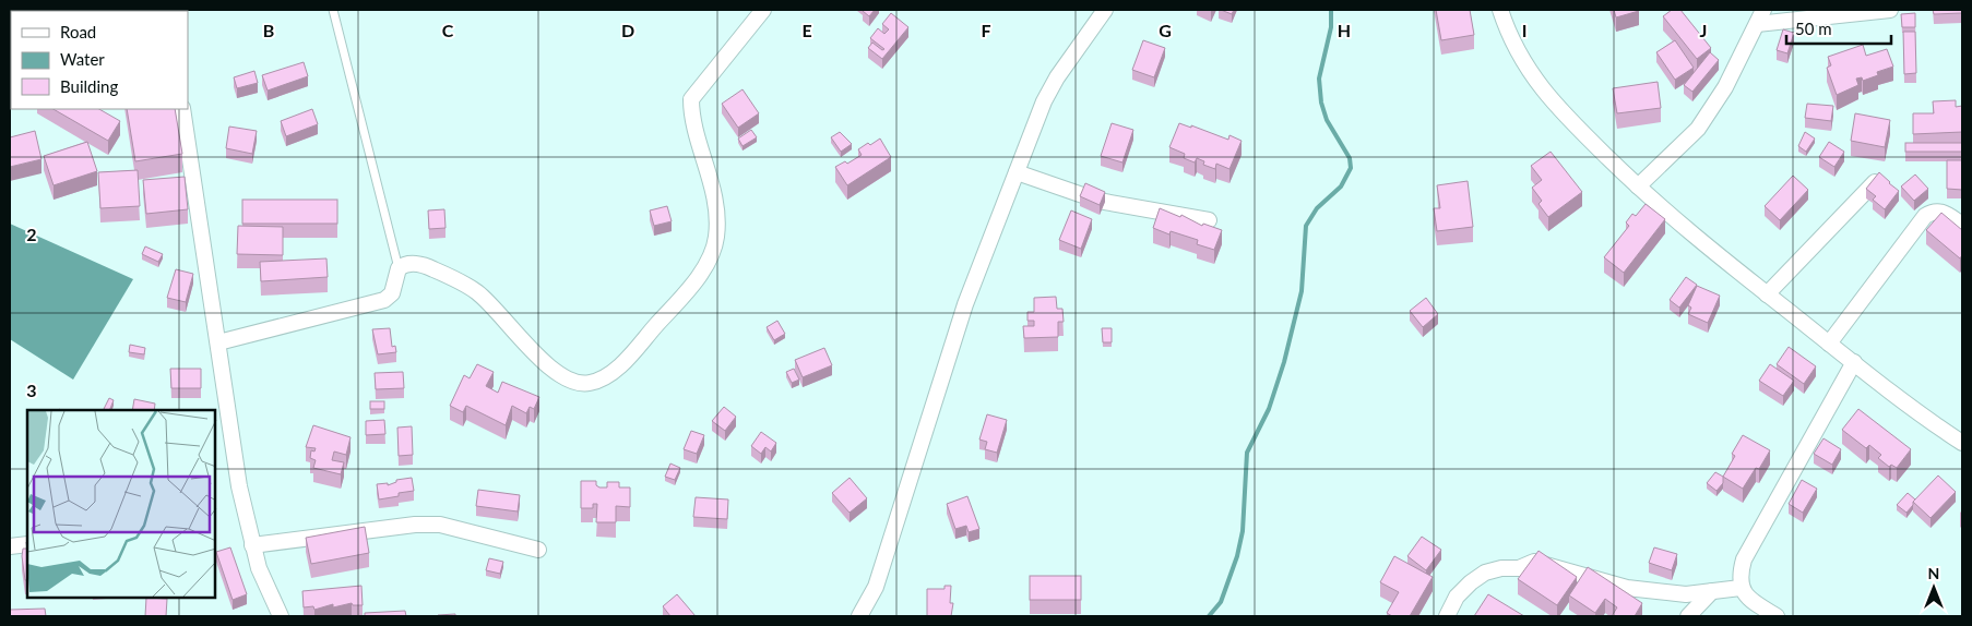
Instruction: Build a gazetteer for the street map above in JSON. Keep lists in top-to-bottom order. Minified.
{"legend":["Road","Water","Building"],"scale_bar":"50 m","north":"top","grid":{"columns":["B","C","D","E","F","G","H","I","J"],"rows":["2","3"]}}
